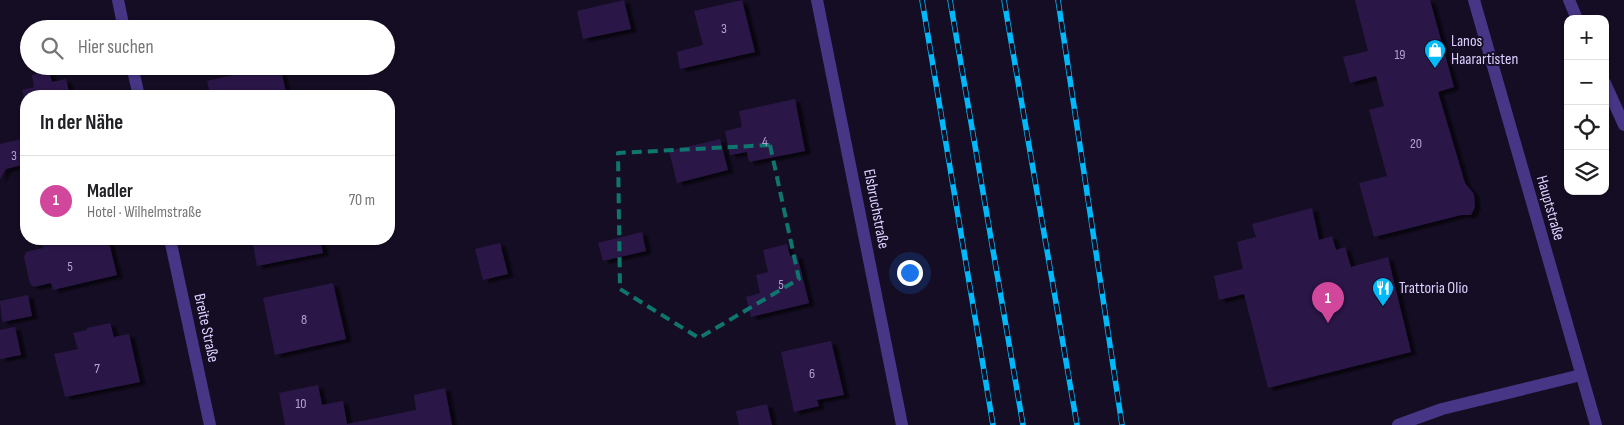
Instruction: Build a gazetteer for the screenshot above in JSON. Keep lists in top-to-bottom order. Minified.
{"streets":{"street":["Hauptstraße","Elsbruchstraße","Breite Straße"]},"places":{"shop":["Lanos Haarartisten"],"restaurant":["Trattoria Olio"]},"house_numbers":["3","19","4","20","3","5","5","8","7","6","10"],"page":{"map_buttons":["+","−"],"search":"Hier suchen","heading":"In der Nähe","list":[{"mark":"1","name":"Madler","note":"Hotel · Wilhelmstraße","value":"70 m"}],"pins":"1"}}
